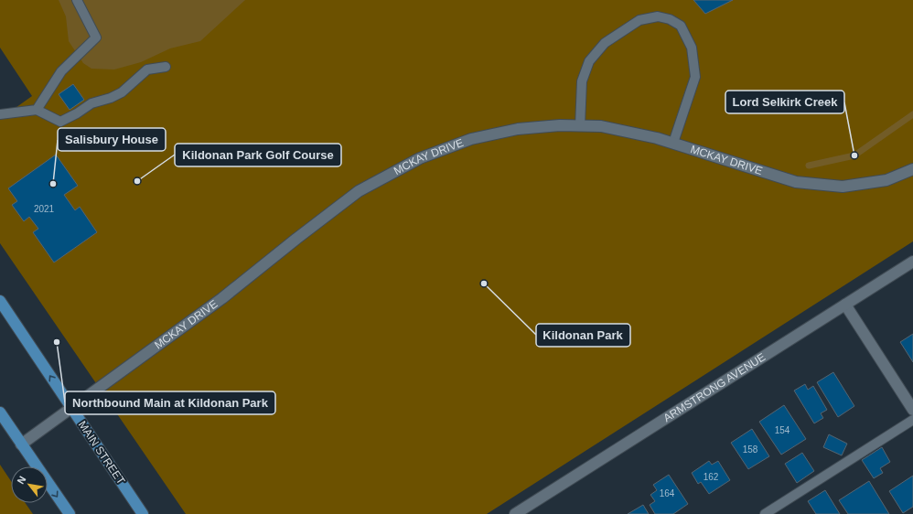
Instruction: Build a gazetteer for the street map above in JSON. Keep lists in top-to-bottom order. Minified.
{"streets":{"main road":["MAIN STREET"],"street":["MCKAY DRIVE","ARMSTRONG AVENUE"]},"crossings":[["MCKAY DRIVE","MAIN STREET"]],"one_way":["MAIN STREET"],"places":["Lord Selkirk Creek","Kildonan Park Golf Course","Salisbury House","Kildonan Park","Northbound Main at Kildonan Park"],"house_numbers":["2021","154","158","162","164"],"north":"top left"}
